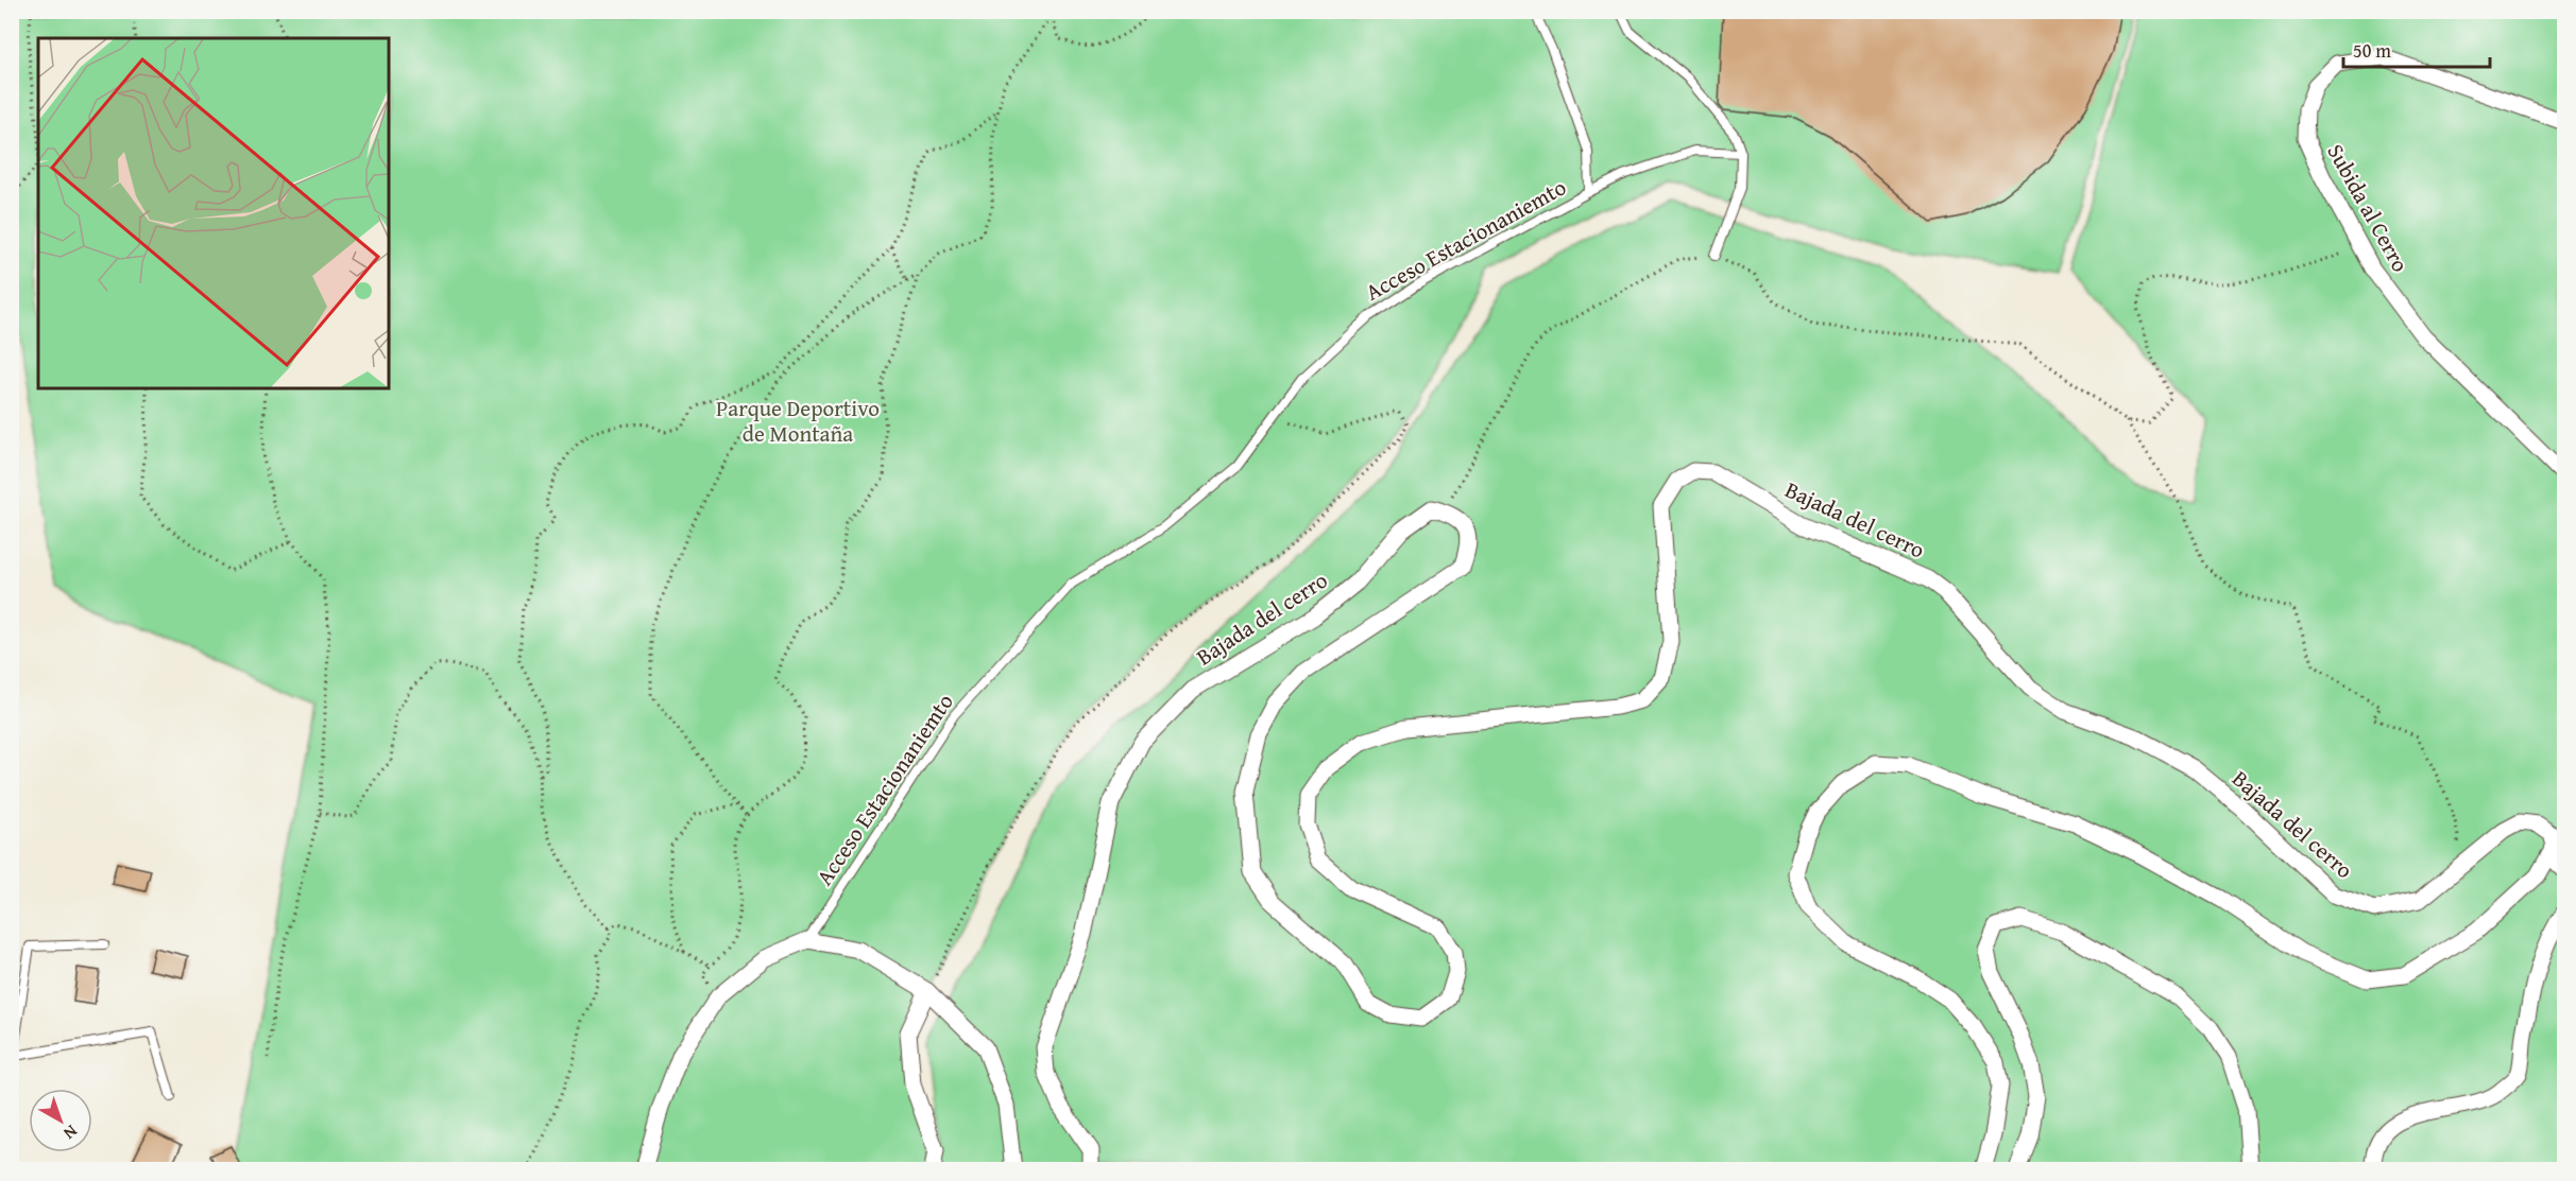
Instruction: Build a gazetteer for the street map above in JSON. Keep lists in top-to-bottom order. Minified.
{"streets":{"street":["Subida al Cerro","Bajada del cerro"],"lane":["Acceso Estacionaniemto"]},"parks":["Parque Deportivo de Montaña"],"scale_bar":"50 m","north":"bottom right"}
